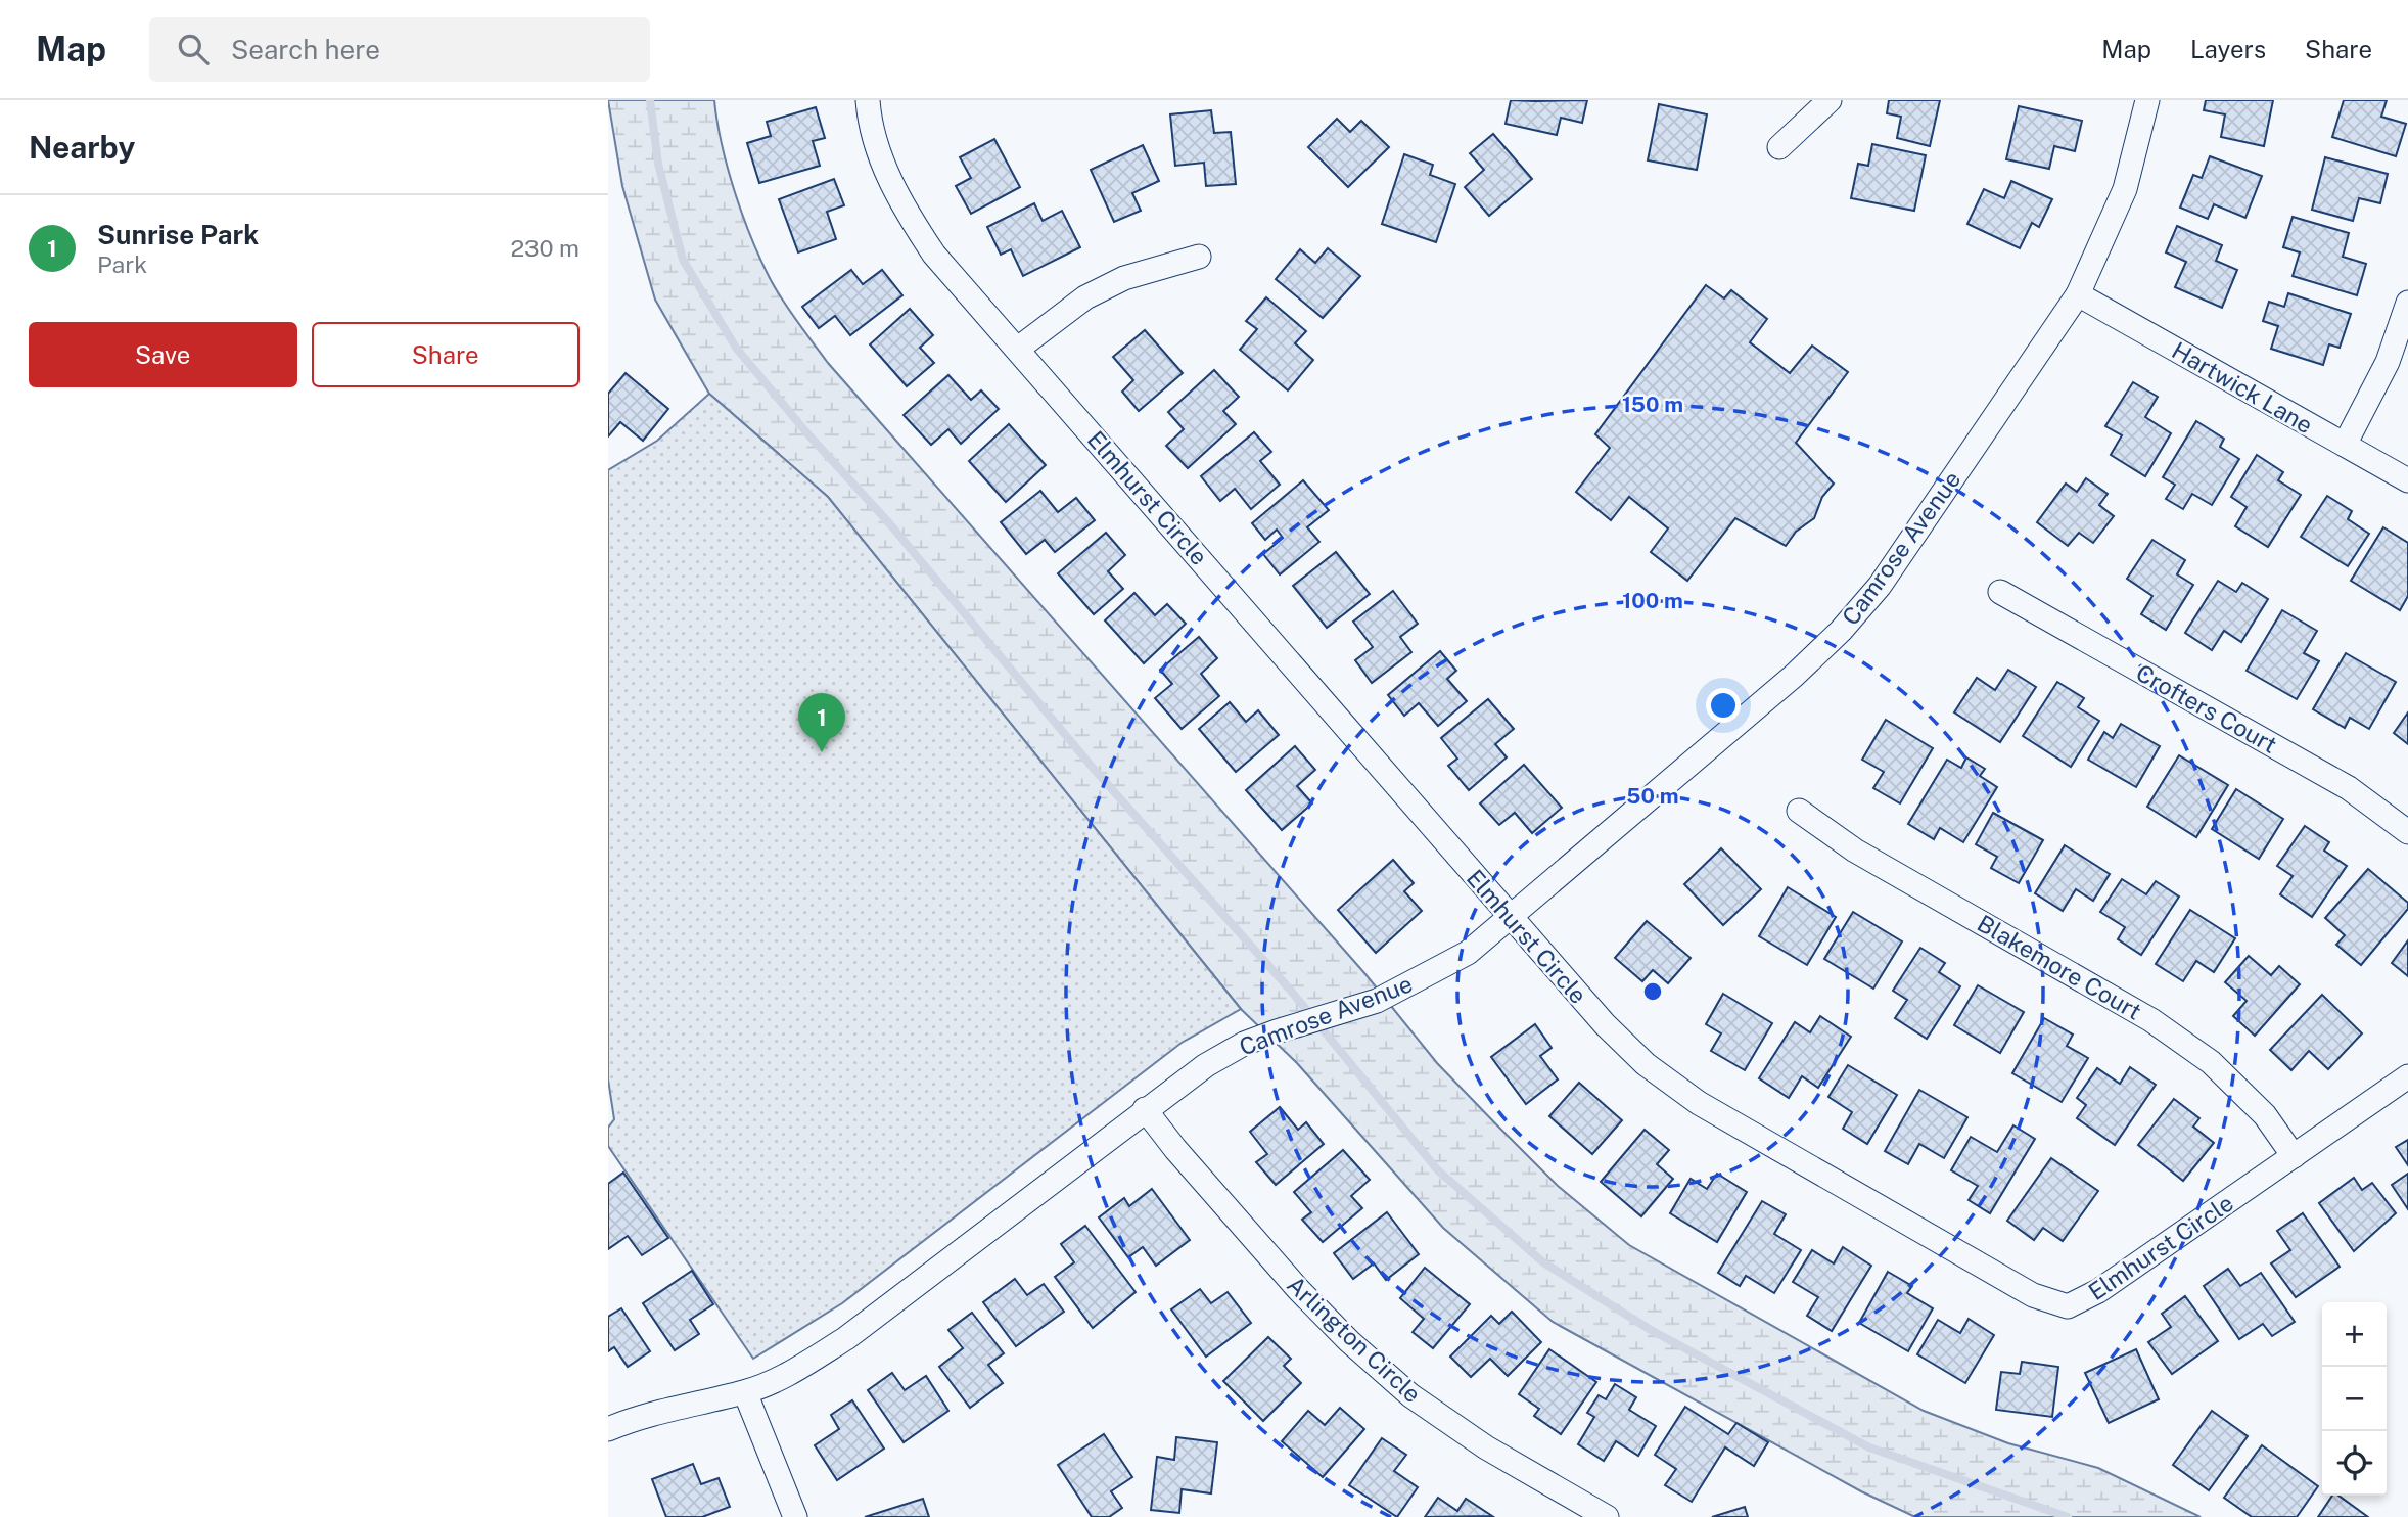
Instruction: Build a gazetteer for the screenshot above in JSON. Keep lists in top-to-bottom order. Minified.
{"streets":{"street":["Hartwick Lane","Elmhurst Circle","Camrose Avenue","Crofters Court","Blakemore Court","Arlington Circle"]},"crossings":[["Hartwick Lane","Camrose Avenue"],["Elmhurst Circle","Camrose Avenue"],["Elmhurst Circle","Blakemore Court"],["Camrose Avenue","Arlington Circle"]],"page":{"header":"Map","search":"Search here","nav":["Map","Layers","Share"],"heading":"Nearby","list":[{"mark":"1","name":"Sunrise Park","note":"Park","value":"230 m"}],"buttons":["Save","Share"],"pins":"1","map_buttons":["+","−"]},"rings":["150 m","100 m","50 m"]}
